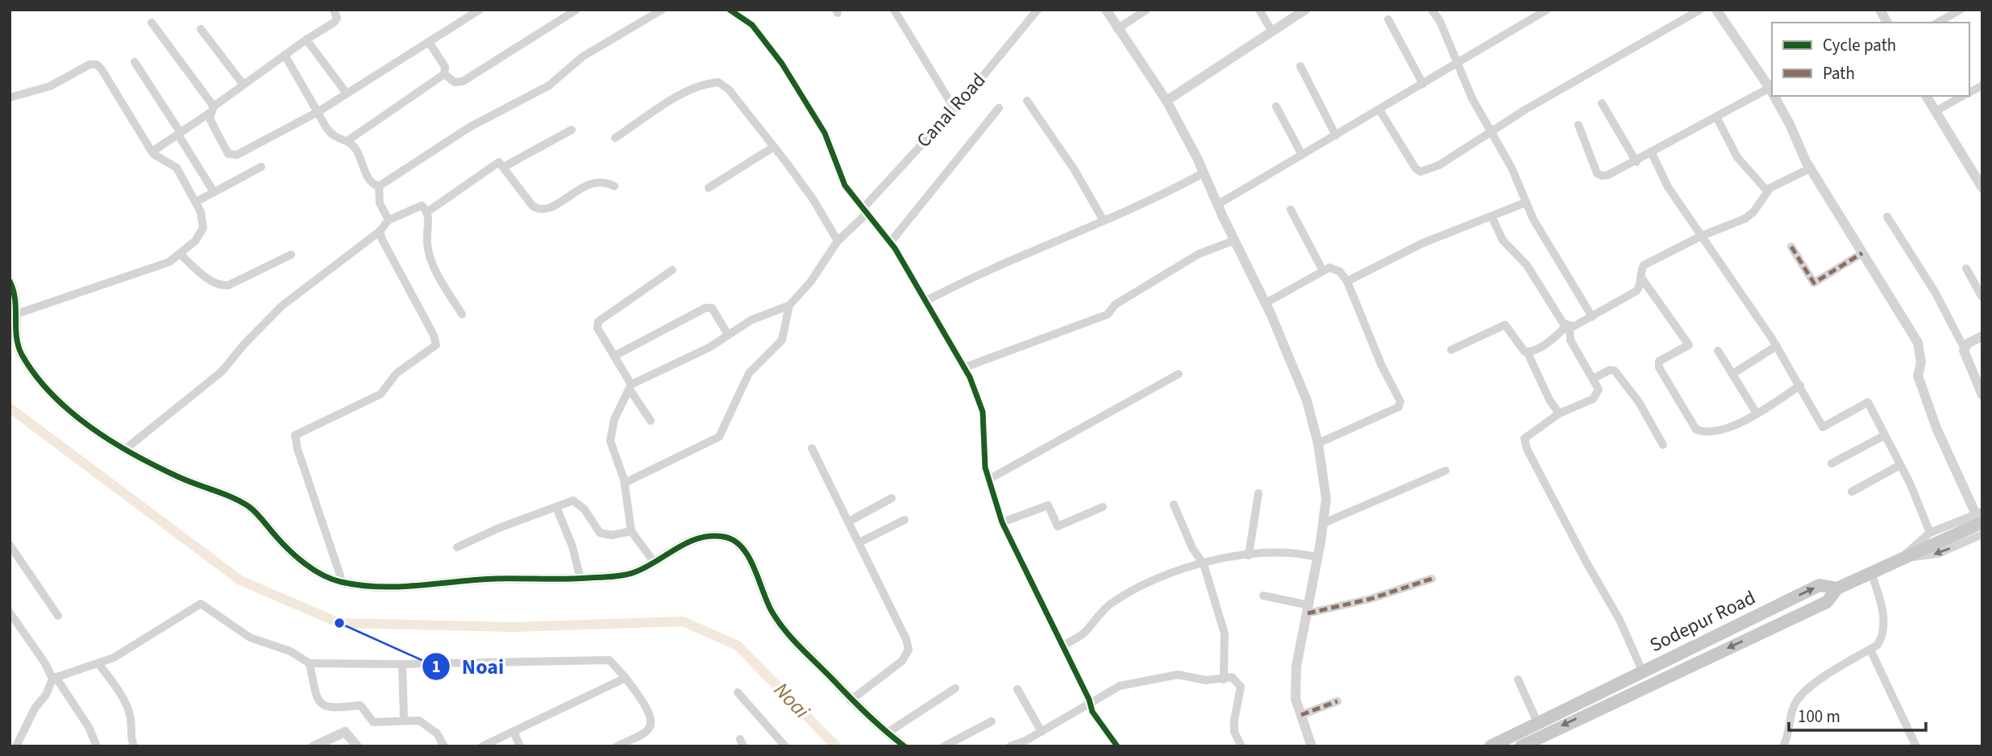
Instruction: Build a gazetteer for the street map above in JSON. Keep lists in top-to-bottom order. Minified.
{"streets":{"main road":["Sodepur Road"],"street":["Canal Road"]},"water":["Noai"],"places":["Noai"],"legend":["Cycle path","Path"],"scale_bar":"100 m"}
